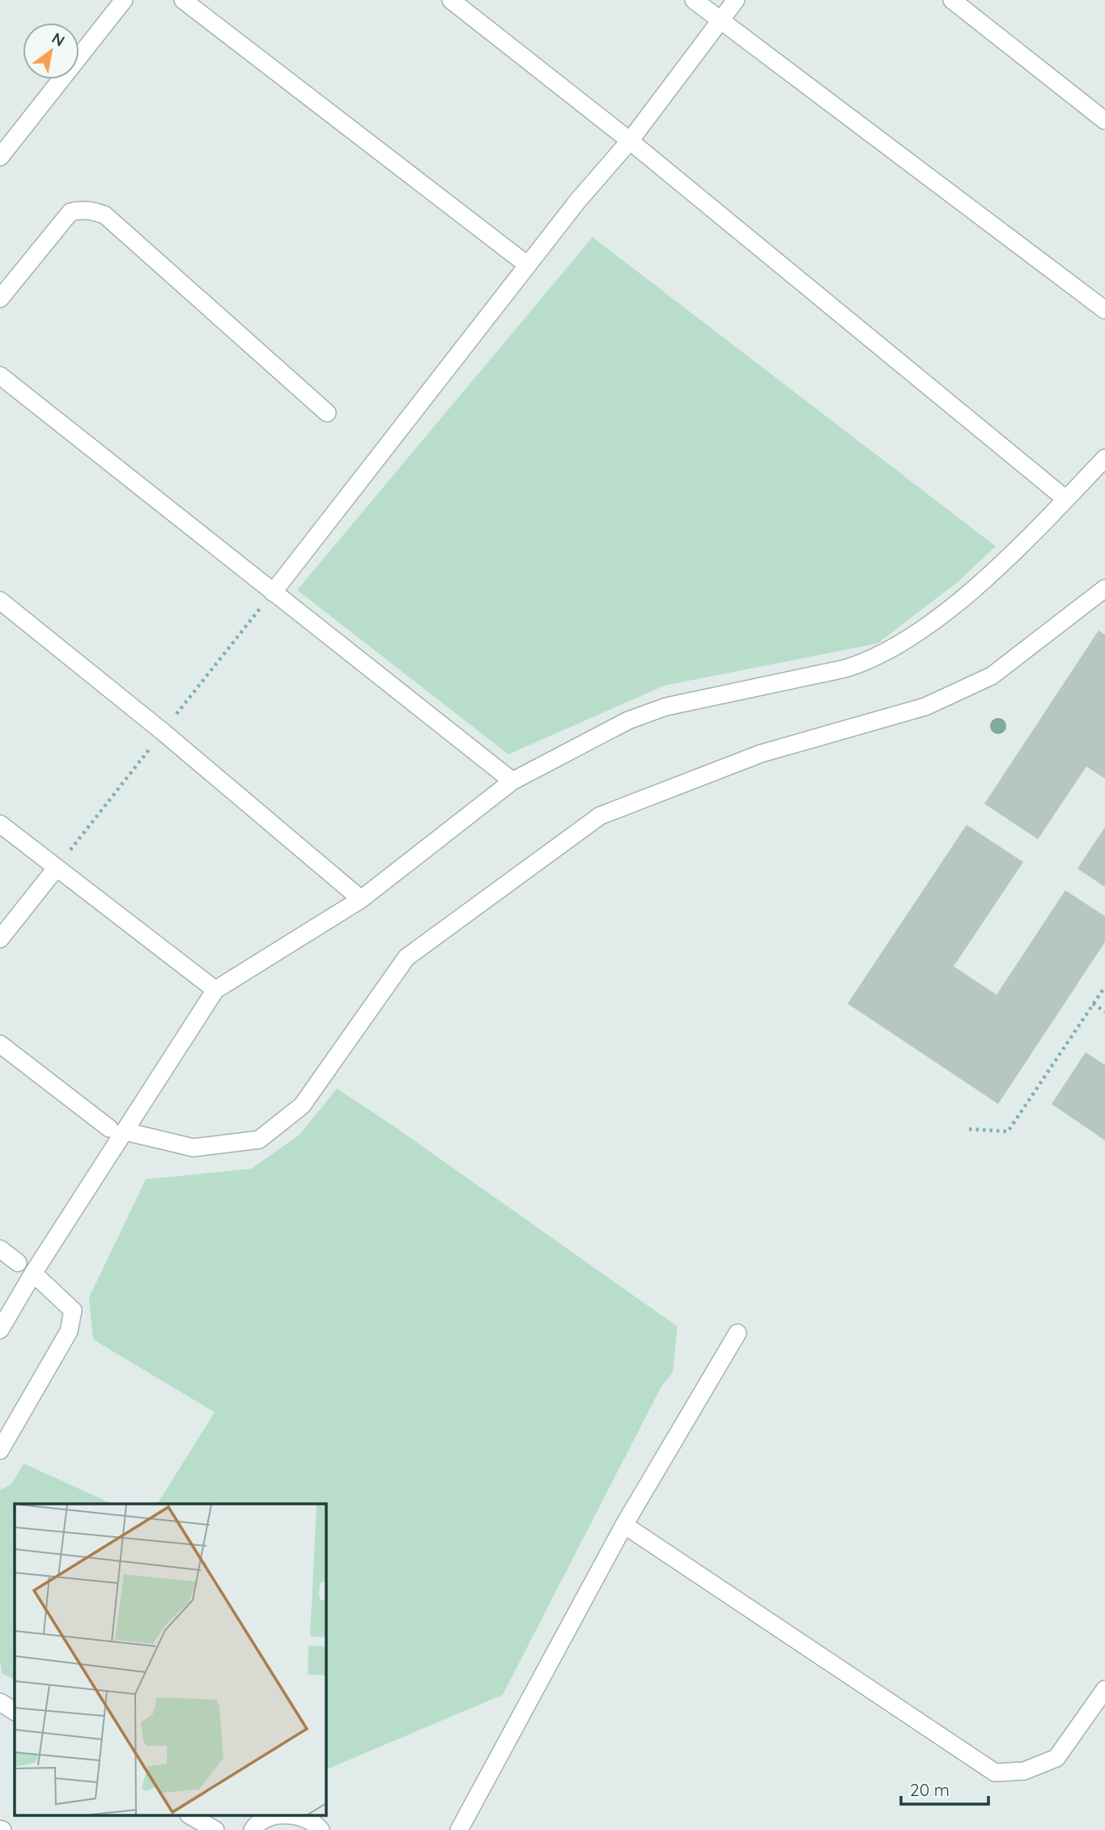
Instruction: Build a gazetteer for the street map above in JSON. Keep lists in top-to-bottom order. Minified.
{"scale_bar":"20 m","north":"top right"}
